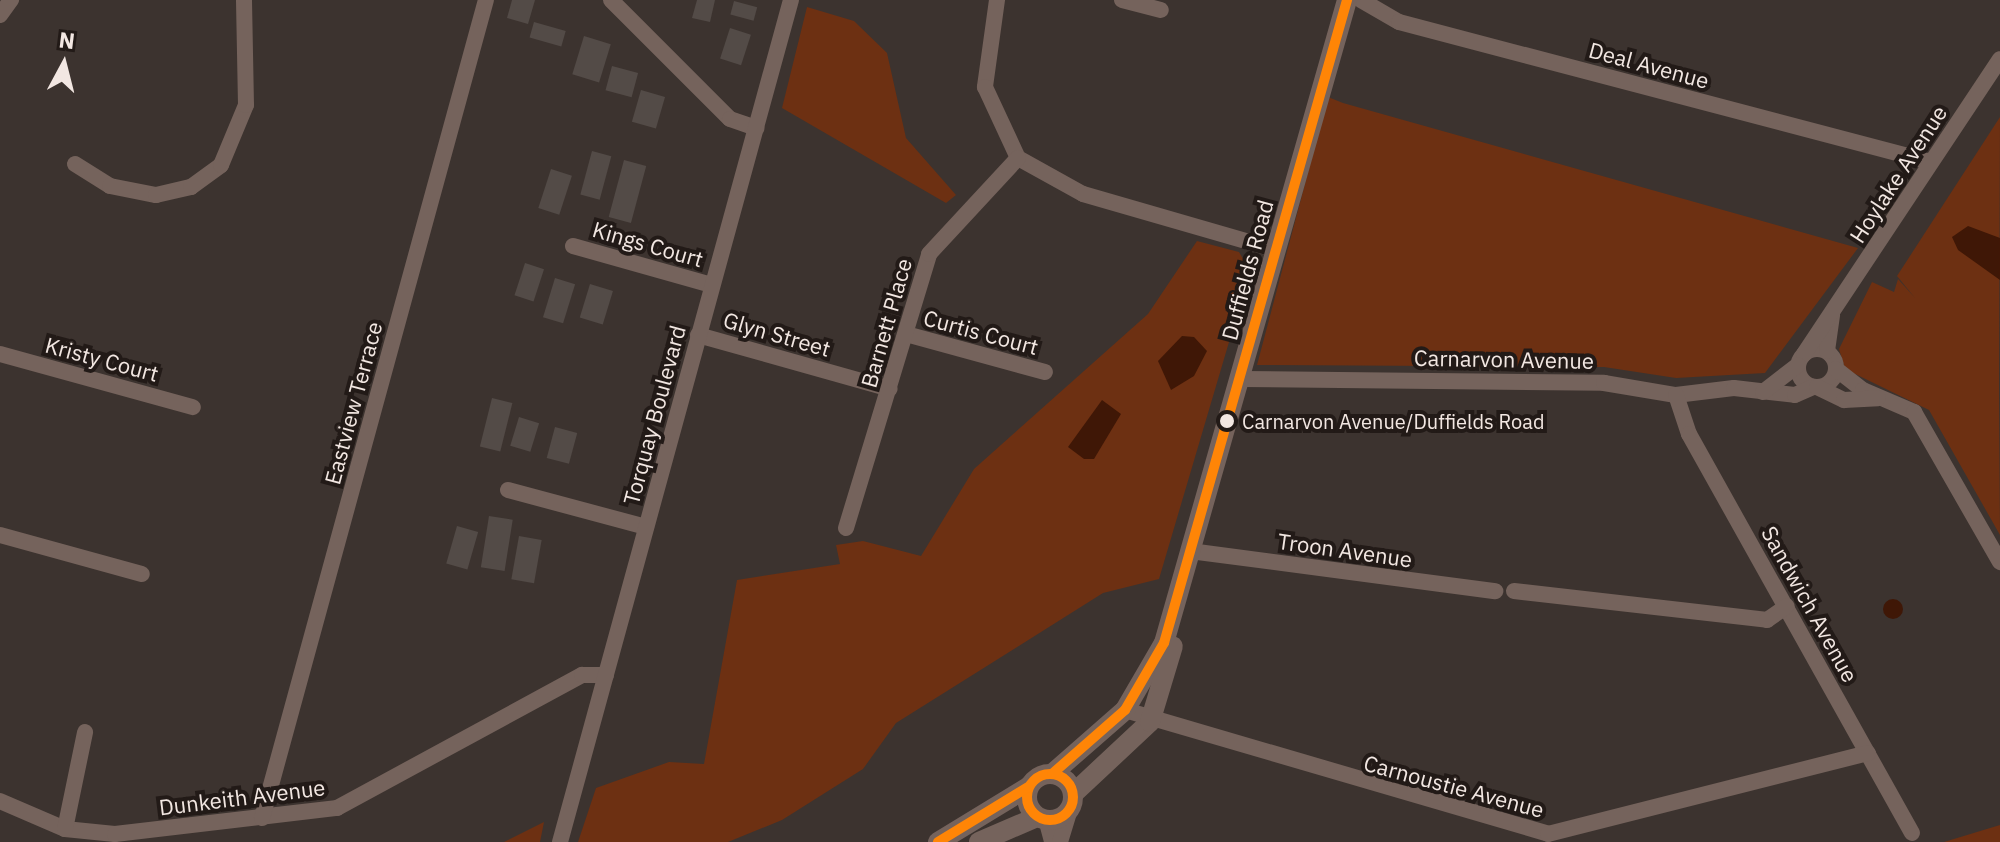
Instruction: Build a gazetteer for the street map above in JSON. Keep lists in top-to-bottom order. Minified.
{"streets":{"street":["Deal Avenue","Hoylake Avenue","Kings Court","Duffields Road","Barnett Place","Curtis Court","Glyn Street","Kristy Court","Carnarvon Avenue","Eastview Terrace","Torquay Boulevard","Troon Avenue","Sandwich Avenue","Carnoustie Avenue","Dunkeith Avenue"]},"crossings":[["Deal Avenue","Hoylake Avenue"],["Kings Court","Torquay Boulevard"],["Duffields Road","Carnarvon Avenue"],["Duffields Road","Troon Avenue"],["Duffields Road","Carnoustie Avenue"],["Barnett Place","Curtis Court"],["Barnett Place","Glyn Street"],["Glyn Street","Torquay Boulevard"],["Carnarvon Avenue","Sandwich Avenue"],["Eastview Terrace","Dunkeith Avenue"],["Torquay Boulevard","Dunkeith Avenue"],["Sandwich Avenue","Carnoustie Avenue"]],"places":["Carnarvon Avenue/Duffields Road"],"north":"top"}
